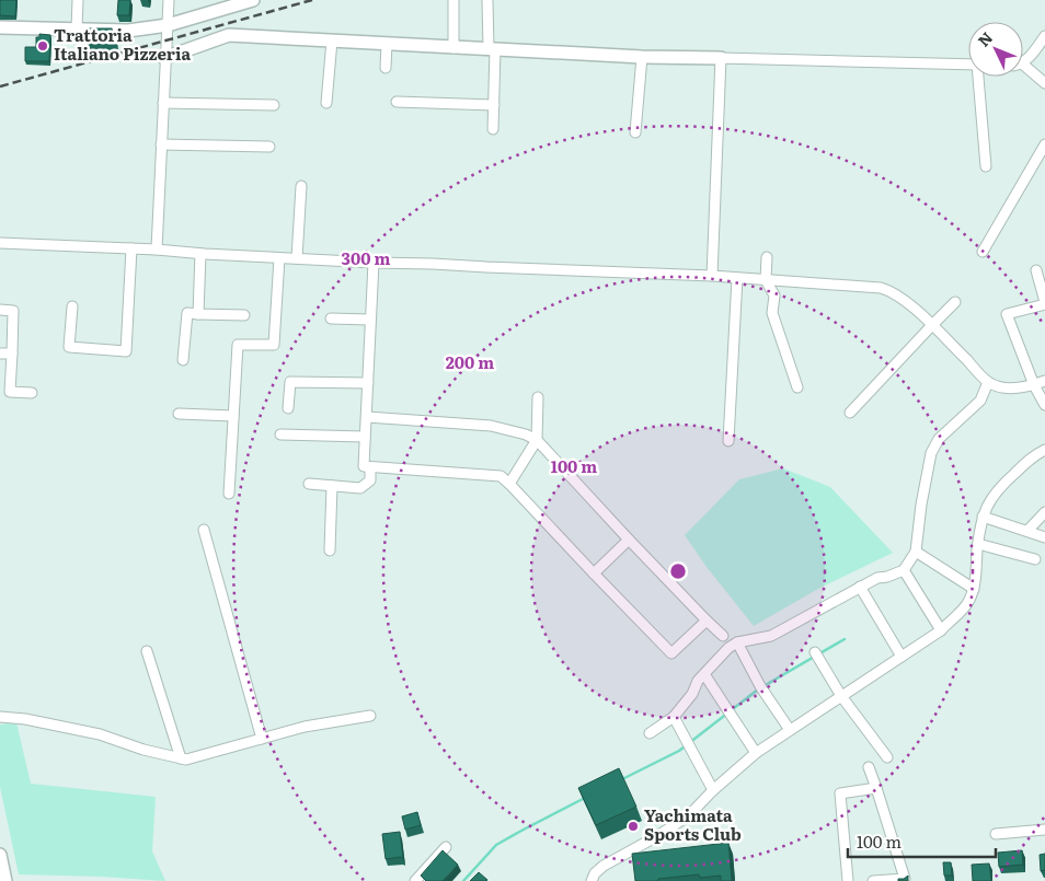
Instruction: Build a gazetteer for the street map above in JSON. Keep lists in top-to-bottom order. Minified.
{"places":["Trattoria Italiano Pizzeria","Yachimata Sports Club"],"scale_bar":"100 m","north":"top left","rings":["300 m","200 m","100 m"]}
